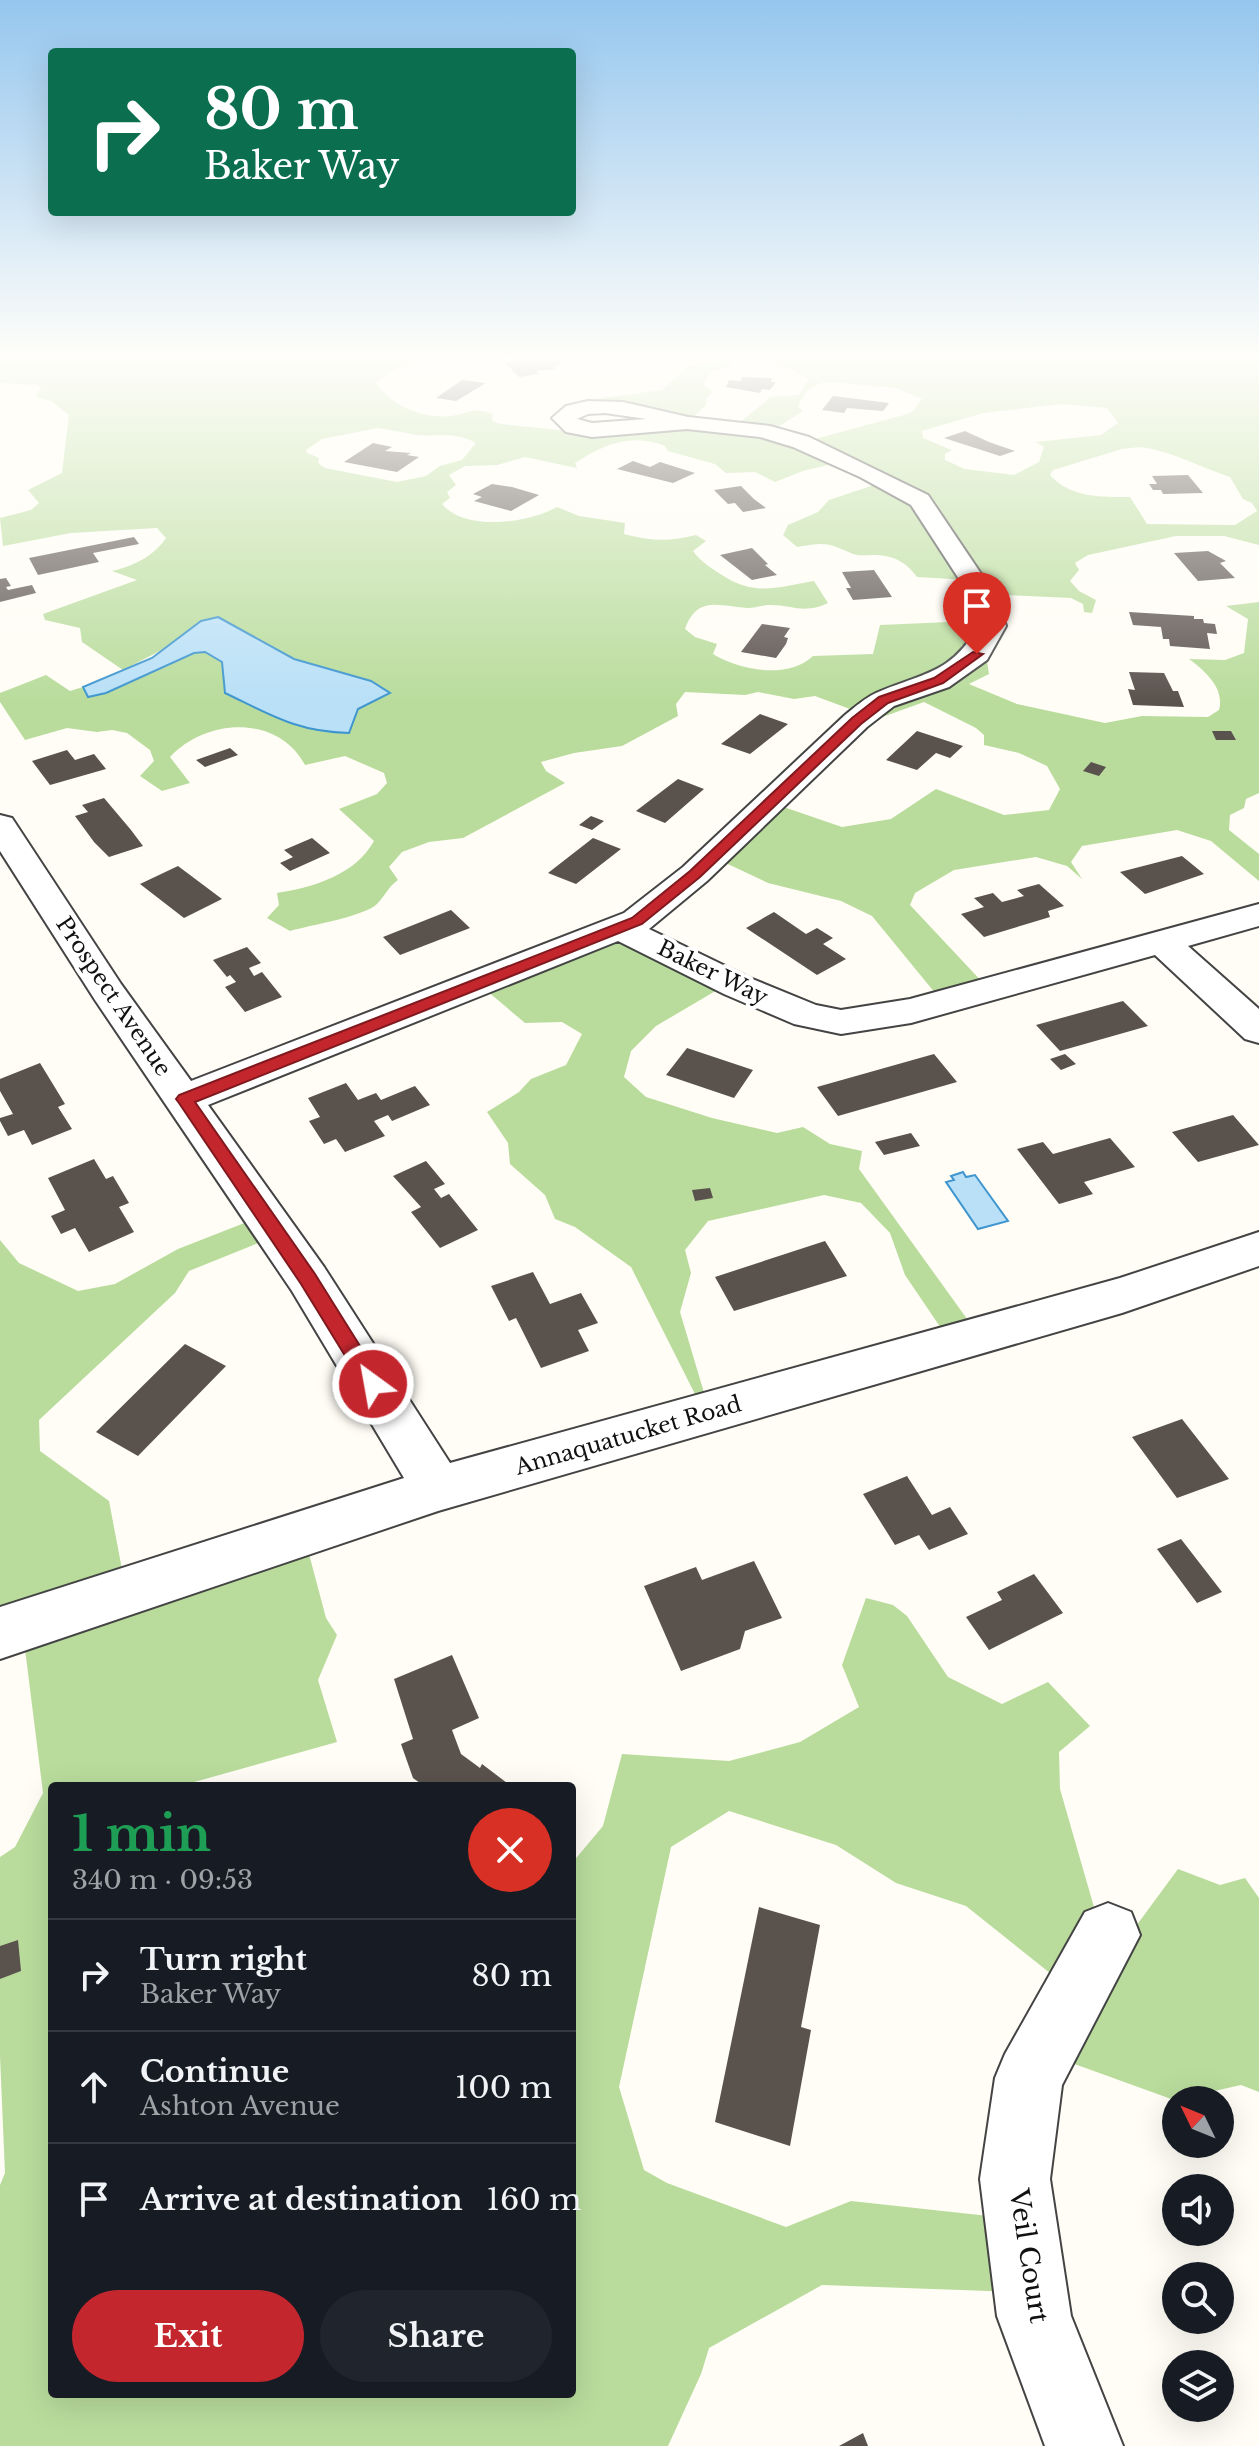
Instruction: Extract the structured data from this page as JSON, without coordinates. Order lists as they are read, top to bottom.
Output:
{
  "streets": {
    "street": [
      "Baker Way",
      "Prospect Avenue",
      "Annaquatucket Road",
      "Veil Court"
    ]
  },
  "crossings": [
    ["Prospect Avenue", "Annaquatucket Road"]
  ],
  "north": "top left",
  "page": {
    "turn": ["80 m", "Baker Way"],
    "heading": ["1 min", "340 m · 09:53"],
    "list": [
      {
        "name": "Turn right",
        "note": "Baker Way",
        "value": "80 m"
      },
      {
        "name": "Continue",
        "note": "Ashton Avenue",
        "value": "100 m"
      },
      {
        "name": "Arrive at destination",
        "value": "160 m"
      }
    ],
    "buttons": ["Exit", "Share"]
  }
}
